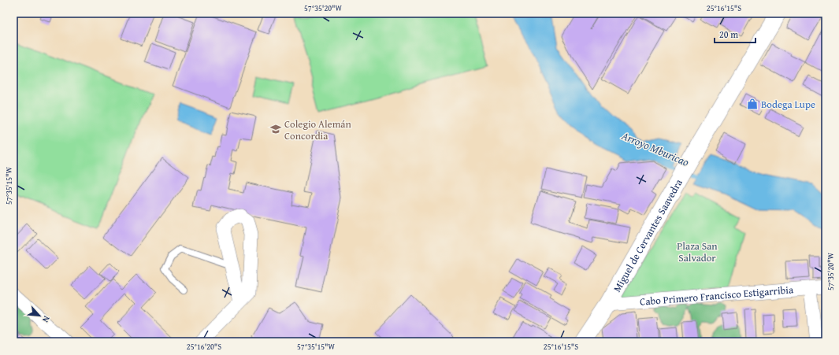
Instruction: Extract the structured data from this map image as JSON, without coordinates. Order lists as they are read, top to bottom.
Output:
{
  "streets": {
    "street": ["Miguel de Cervantes Saavedra", "Cabo Primero Francisco Estigarribia"]
  },
  "crossings": [
    ["Miguel de Cervantes Saavedra", "Cabo Primero Francisco Estigarribia"]
  ],
  "water": ["Arroyo Mburicao"],
  "parks": ["Plaza San Salvador"],
  "places": {
    "shop": ["Bodega Lupe"],
    "school or university": ["Colegio Alemán Concordia"]
  },
  "scale_bar": "20 m",
  "north": "bottom right",
  "coordinates": [
    "57°35'20\"W",
    "25°16'15\"S",
    "57°35'15\"W",
    "25°16'20\"S"
  ]
}
